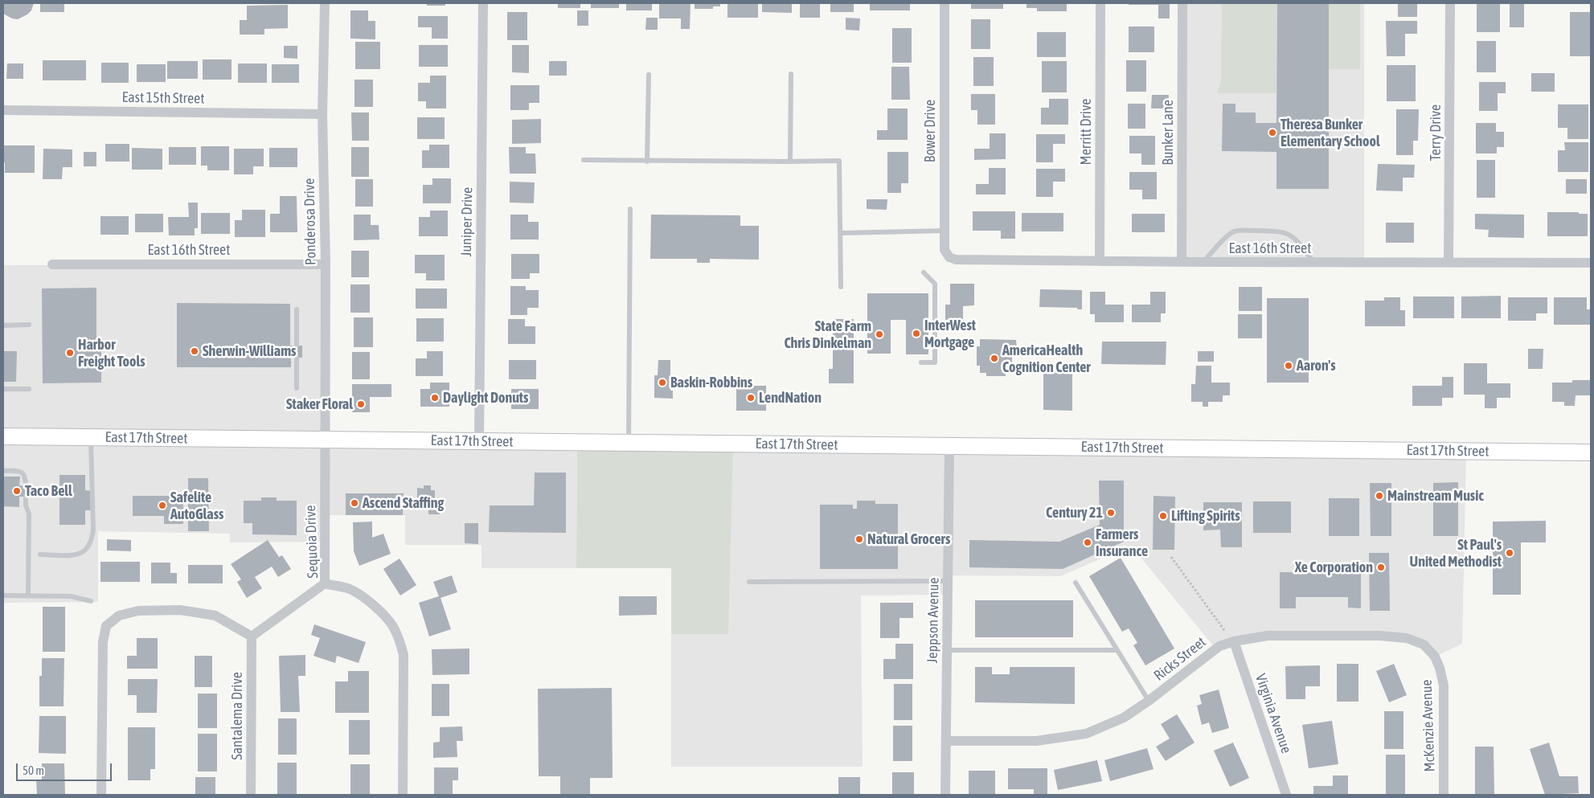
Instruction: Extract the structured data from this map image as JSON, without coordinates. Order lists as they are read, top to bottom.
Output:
{
  "streets": {
    "main road": ["East 17th Street"],
    "street": [
      "East 15th Street",
      "Bower Drive",
      "Merritt Drive",
      "Bunker Lane",
      "Terry Drive",
      "Ponderosa Drive",
      "Juniper Drive",
      "East 16th Street",
      "Sequoia Drive",
      "Jeppson Avenue",
      "Ricks Street",
      "Virginia Avenue",
      "Santalema Drive",
      "McKenzie Avenue"
    ]
  },
  "crossings": [
    ["East 15th Street", "Ponderosa Drive"],
    ["Bower Drive", "East 16th Street"],
    ["Merritt Drive", "East 16th Street"],
    ["Bunker Lane", "East 16th Street"],
    ["Terry Drive", "East 16th Street"],
    ["Ponderosa Drive", "East 16th Street"],
    ["Ponderosa Drive", "East 17th Street"],
    ["Ponderosa Drive", "Sequoia Drive"],
    ["Juniper Drive", "East 17th Street"],
    ["East 17th Street", "Sequoia Drive"],
    ["East 17th Street", "Jeppson Avenue"],
    ["Jeppson Avenue", "Ricks Street"],
    ["Ricks Street", "Virginia Avenue"],
    ["Ricks Street", "McKenzie Avenue"]
  ],
  "places": [
    "Theresa Bunker Elementary School",
    "InterWest Mortgage",
    "State Farm Chris Dinkelman",
    "Sherwin-Williams",
    "Harbor Freight Tools",
    "AmericaHealth Cognition Center",
    "Aaron's",
    "Baskin-Robbins",
    "Daylight Donuts",
    "LendNation",
    "Staker Floral",
    "Taco Bell",
    "Mainstream Music",
    "Ascend Staffing",
    "Safelite AutoGlass",
    "Century 21",
    "Lifting Spirits",
    "Natural Grocers",
    "Farmers Insurance",
    "St Paul's United Methodist",
    "Xe Corporation"
  ],
  "scale_bar": "50 m"
}
